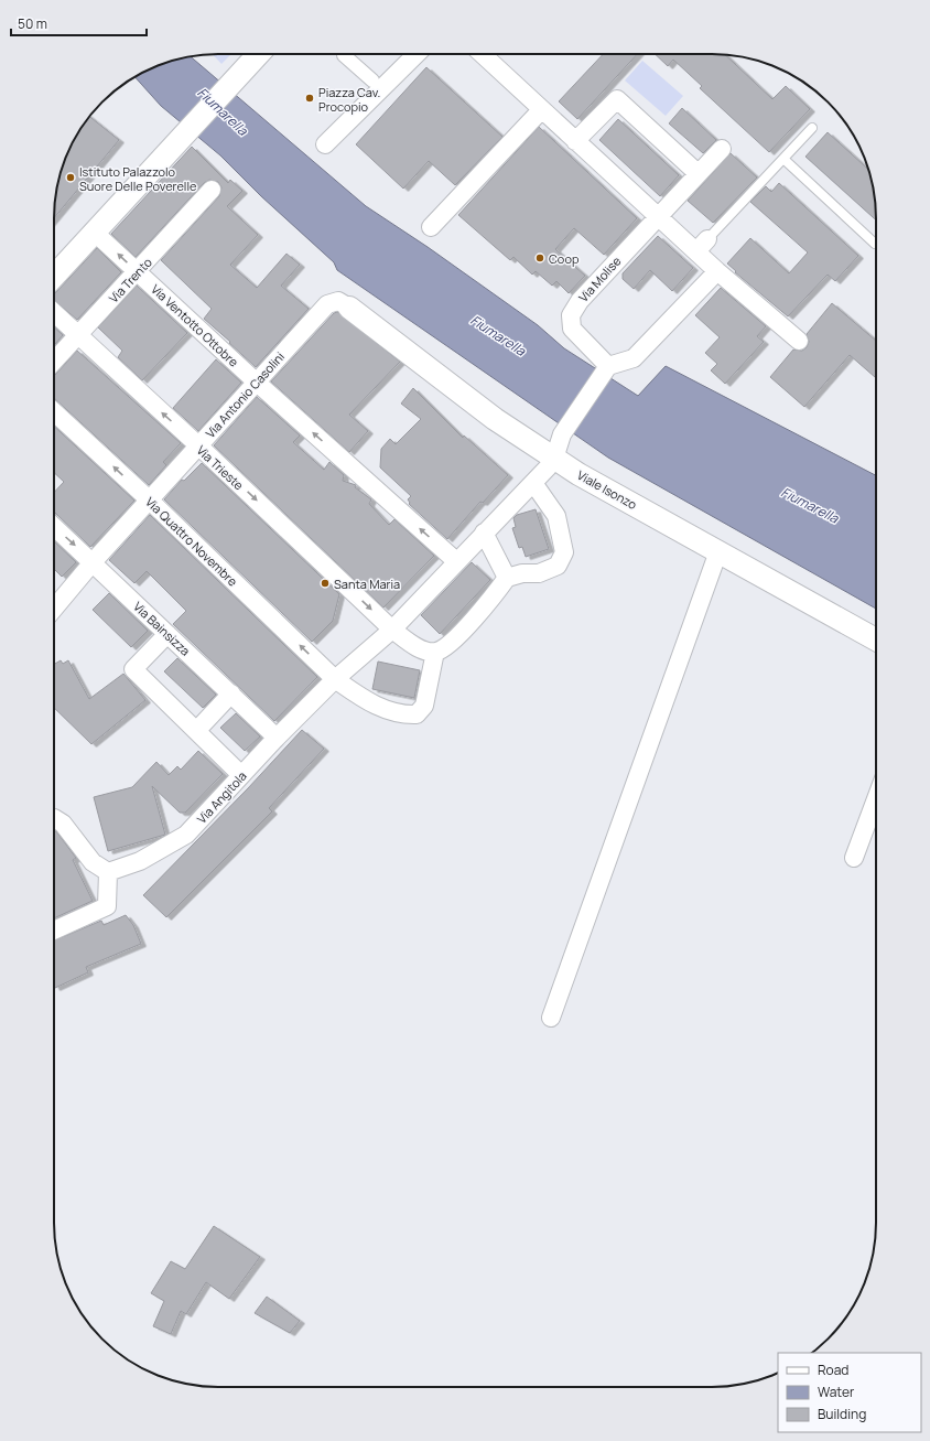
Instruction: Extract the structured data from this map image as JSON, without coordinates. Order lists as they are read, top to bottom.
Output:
{
  "streets": {
    "street": [
      "Via Molise",
      "Via Trento",
      "Via Ventotto Ottobre",
      "Via Antonio Casolini",
      "Via Trieste",
      "Viale Isonzo",
      "Via Quattro Novembre",
      "Via Bainsizza",
      "Via Angitola"
    ]
  },
  "crossings": [
    ["Via Trento", "Via Ventotto Ottobre"],
    ["Via Trento", "Via Trieste"],
    ["Via Ventotto Ottobre", "Via Antonio Casolini"],
    ["Via Ventotto Ottobre", "Via Angitola"],
    ["Via Antonio Casolini", "Via Trieste"],
    ["Via Antonio Casolini", "Viale Isonzo"],
    ["Via Antonio Casolini", "Via Quattro Novembre"],
    ["Via Antonio Casolini", "Via Bainsizza"],
    ["Via Trieste", "Via Quattro Novembre"],
    ["Via Trieste", "Via Angitola"],
    ["Viale Isonzo", "Via Angitola"],
    ["Via Quattro Novembre", "Via Angitola"],
    ["Via Bainsizza", "Via Angitola"]
  ],
  "one_way": ["Via Ventotto Ottobre", "Via Quattro Novembre"],
  "water": ["Fiumarella"],
  "places": [
    "Piazza Cav. Procopio",
    "Istituto Palazzolo Suore Delle Poverelle",
    "Coop",
    "Santa Maria"
  ],
  "legend": ["Road", "Water", "Building"],
  "scale_bar": "50 m"
}
